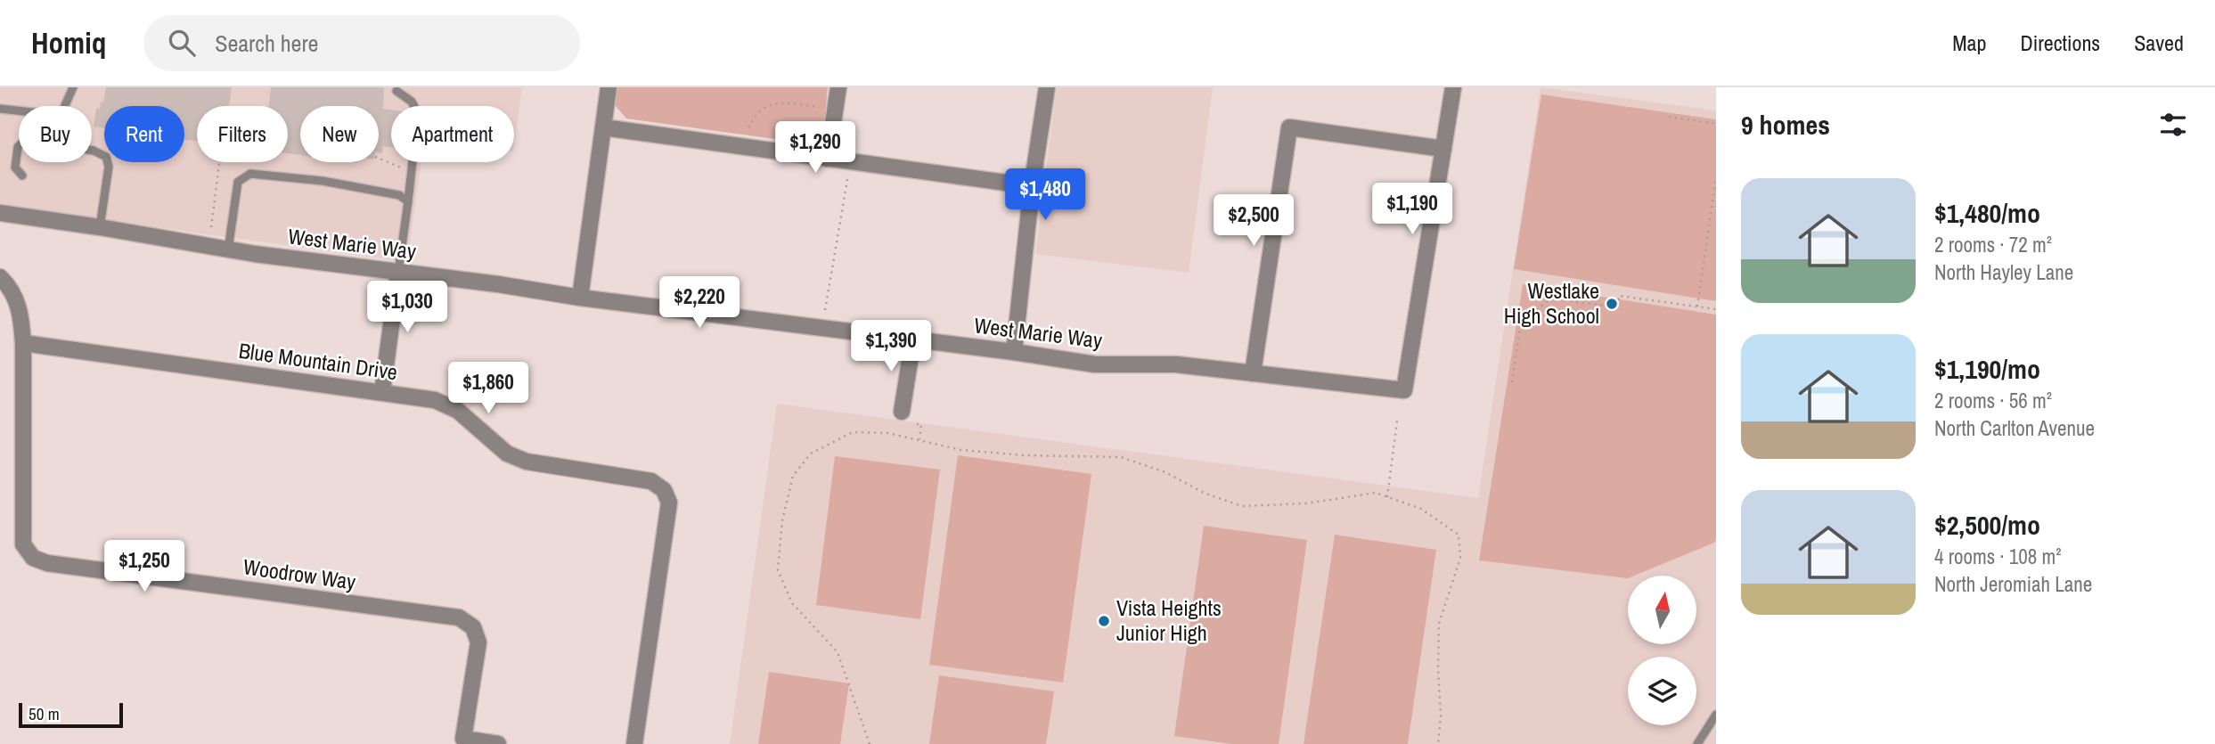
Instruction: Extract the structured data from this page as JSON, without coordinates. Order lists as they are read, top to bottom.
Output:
{
  "streets": {
    "street": ["West Marie Way", "Blue Mountain Drive", "Woodrow Way"]
  },
  "crossings": [
    ["Blue Mountain Drive", "Woodrow Way"]
  ],
  "places": ["Westlake High School", "Vista Heights Junior High"],
  "scale_bar": "50 m",
  "north": "top",
  "page": {
    "header": "Homiq",
    "search": "Search here",
    "nav": ["Map", "Directions", "Saved"],
    "heading": "9 homes",
    "chip": [
      "Buy",
      "Rent",
      "Filters",
      "New",
      "Apartment"
    ],
    "price": [
      "$1,290",
      "$1,480",
      "$1,190",
      "$2,500",
      "$2,220",
      "$1,030",
      "$1,390",
      "$1,860",
      "$1,250"
    ],
    "list": [
      {
        "name": "$1,480/mo",
        "note": "2 rooms · 72 m² · North Hayley Lane"
      },
      {
        "name": "$1,190/mo",
        "note": "2 rooms · 56 m² · North Carlton Avenue"
      },
      {
        "name": "$2,500/mo",
        "note": "4 rooms · 108 m² · North Jeromiah Lane"
      }
    ],
    "scale": "50 m"
  }
}
